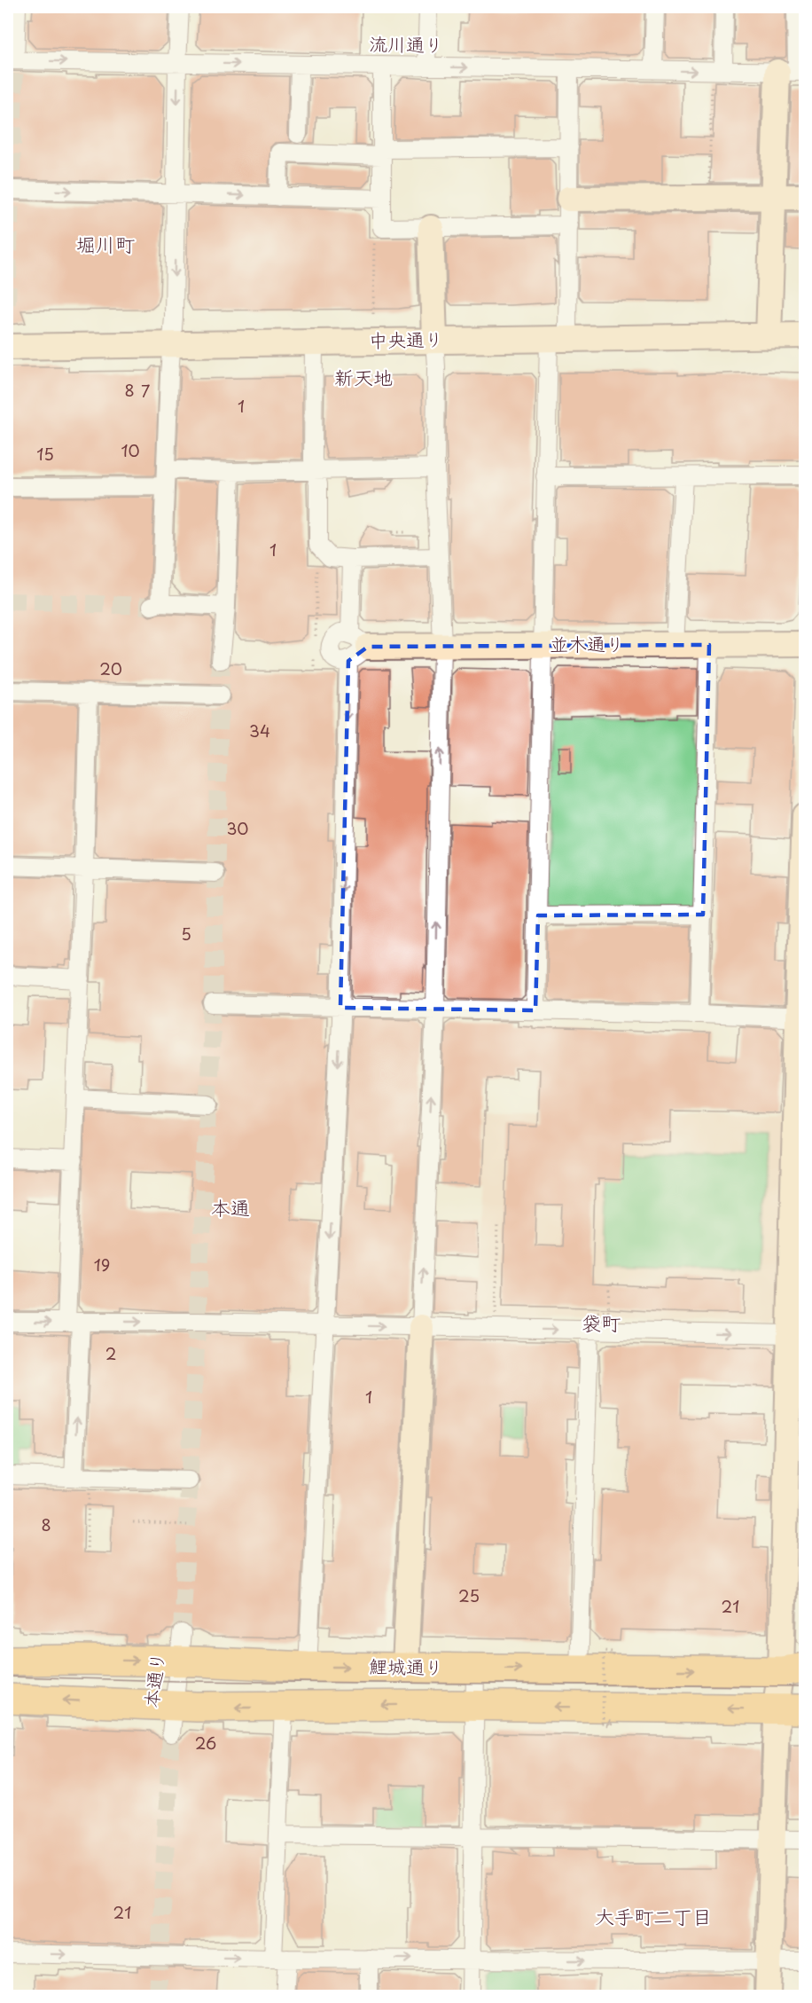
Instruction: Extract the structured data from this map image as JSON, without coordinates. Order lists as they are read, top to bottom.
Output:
{
  "streets": {
    "highway": ["鯉城通り"],
    "street": [
      "流川通り",
      "中央通り",
      "並木通り",
      "本通り"
    ]
  },
  "crossings": [
    ["鯉城通り", "本通り"]
  ],
  "districts": [
    "堀川町",
    "新天地",
    "本通",
    "袋町",
    "大手町二丁目"
  ],
  "house_numbers": [
    "8",
    "7",
    "1",
    "10",
    "15",
    "1",
    "20",
    "34",
    "30",
    "5",
    "19",
    "2",
    "1",
    "8",
    "25",
    "21",
    "26",
    "21"
  ]
}
